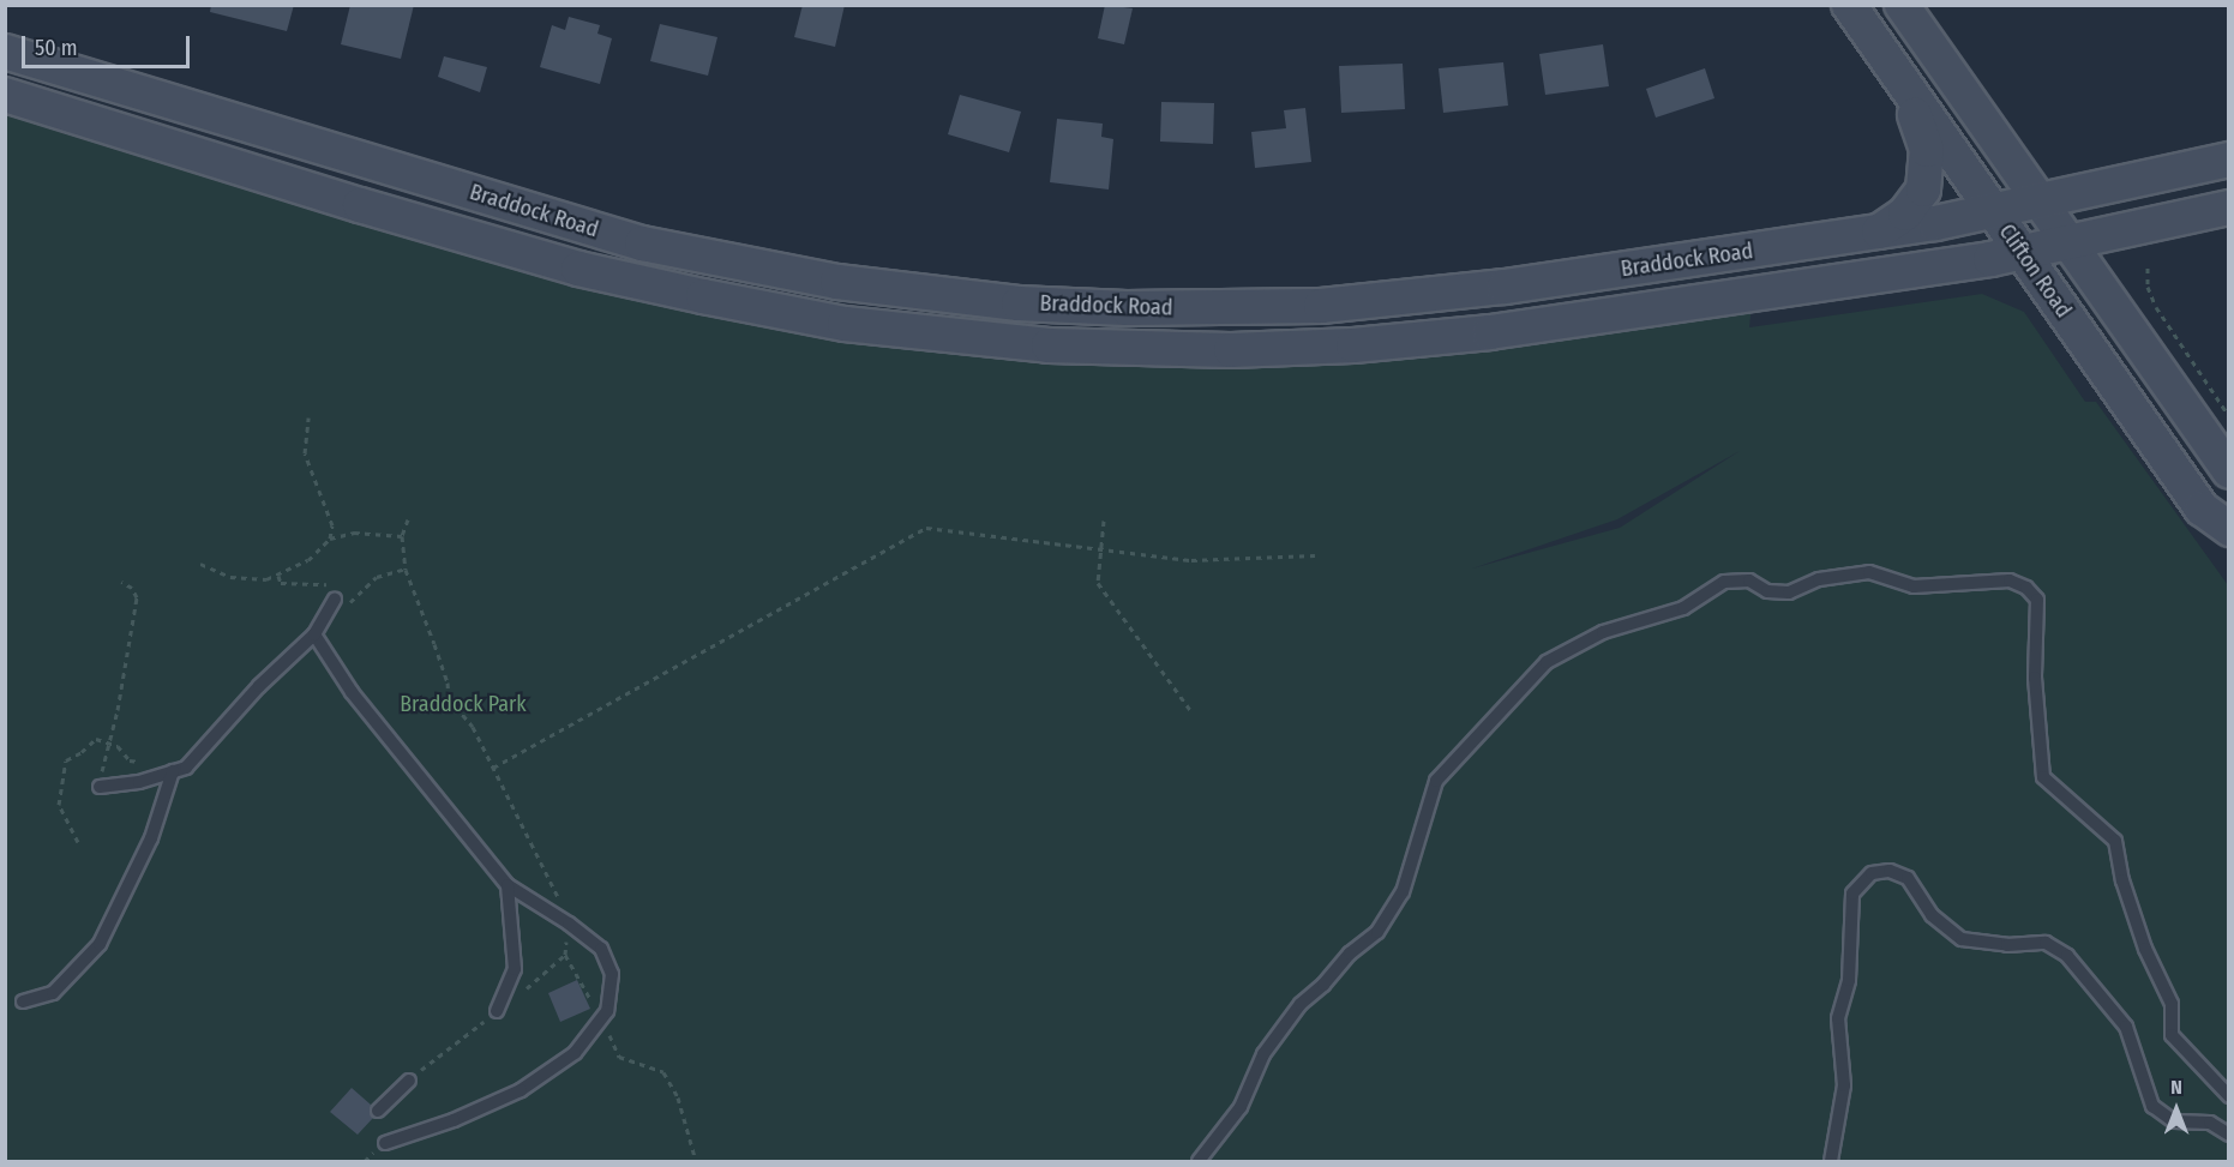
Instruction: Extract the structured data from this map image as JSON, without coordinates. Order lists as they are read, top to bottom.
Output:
{
  "streets": {
    "main road": ["Braddock Road", "Clifton Road"]
  },
  "crossings": [
    ["Braddock Road", "Clifton Road"]
  ],
  "parks": ["Braddock Park"],
  "scale_bar": "50 m",
  "north": "top"
}
